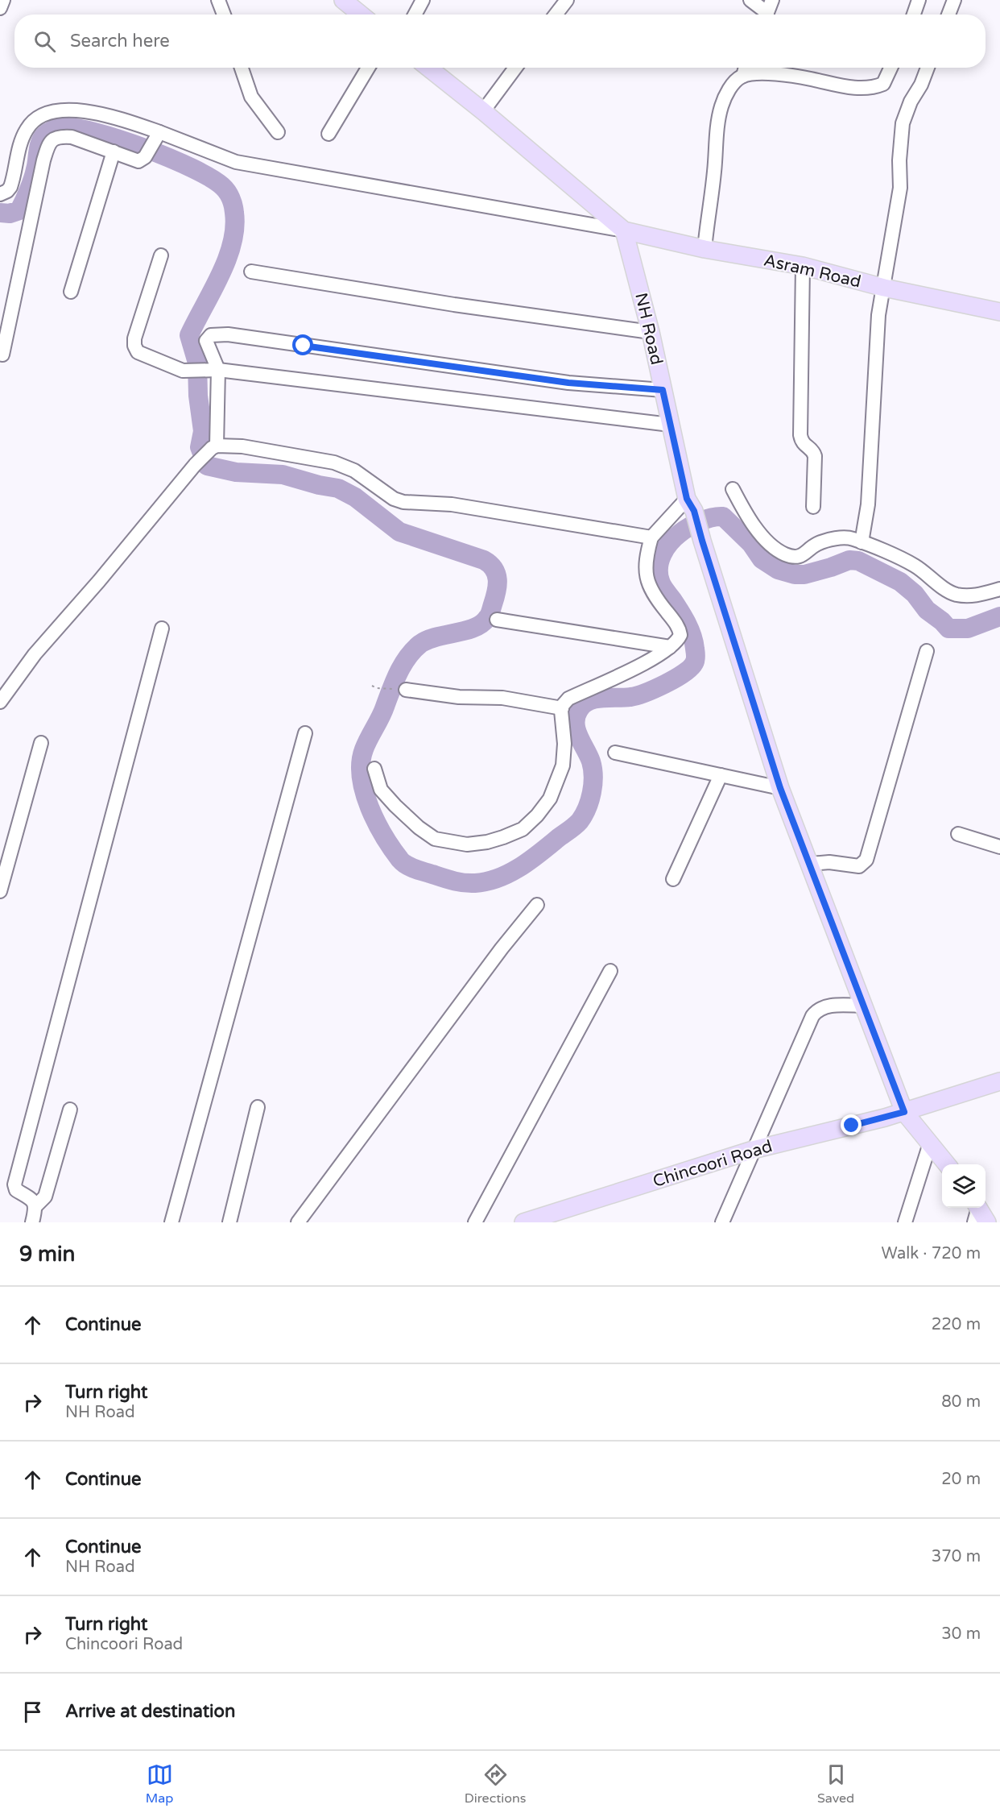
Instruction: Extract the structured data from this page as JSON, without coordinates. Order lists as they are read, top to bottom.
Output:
{
  "streets": {
    "main road": ["Asram Road", "NH Road", "Chincoori Road"]
  },
  "crossings": [
    ["Asram Road", "NH Road"]
  ],
  "page": {
    "search": "Search here",
    "heading": ["9 min", "Walk · 720 m"],
    "list": [
      ["Continue", "220 m"],
      ["Turn right", "NH Road", "80 m"],
      ["Continue", "20 m"],
      ["Continue", "NH Road", "370 m"],
      ["Turn right", "Chincoori Road", "30 m"],
      "Arrive at destination"
    ],
    "nav": ["Map", "Directions", "Saved"]
  }
}
